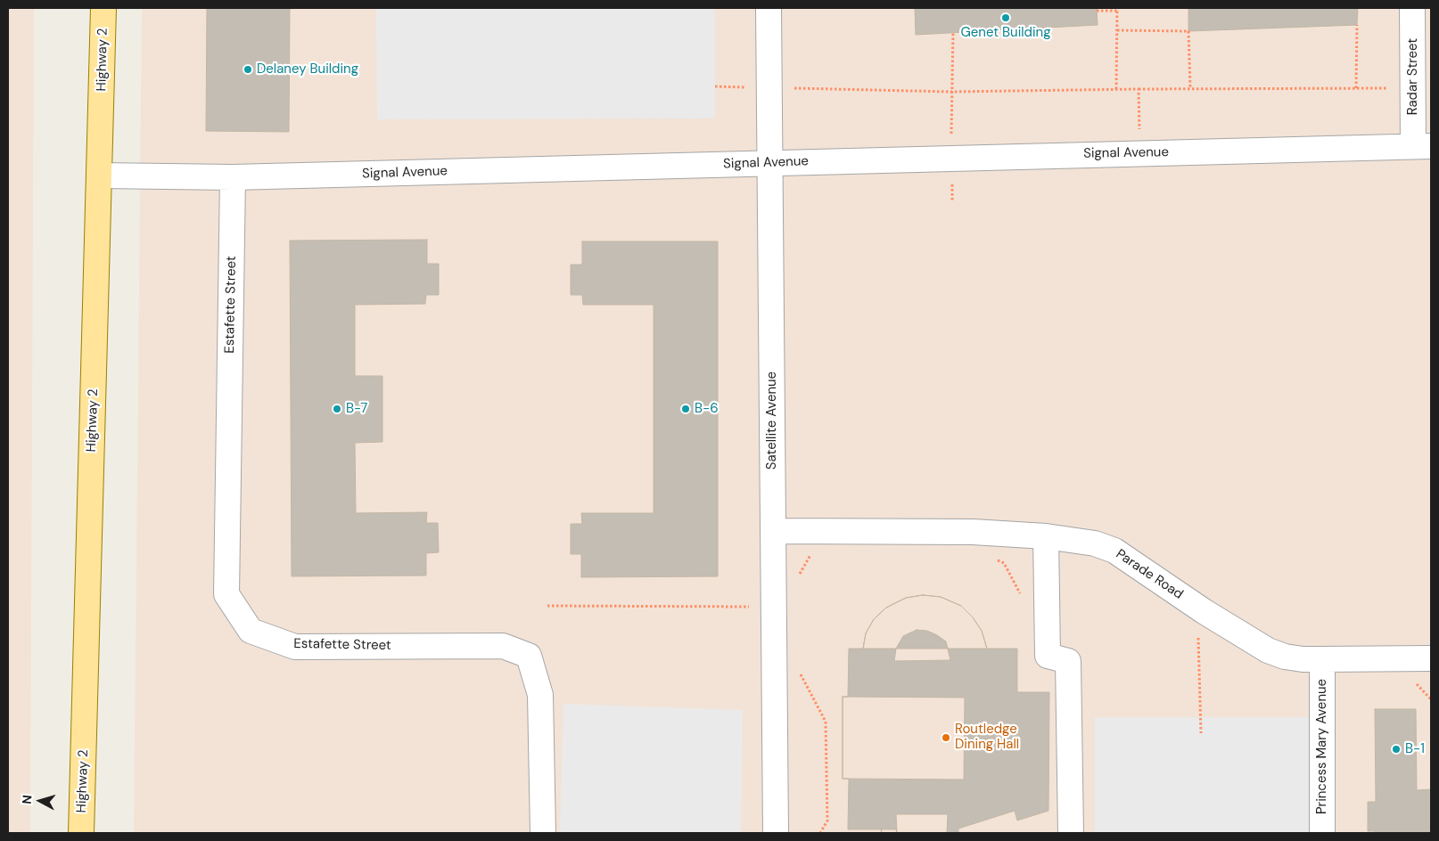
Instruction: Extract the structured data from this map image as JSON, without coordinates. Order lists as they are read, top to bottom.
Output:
{
  "streets": {
    "main road": ["Highway 2"],
    "street": [
      "Radar Street",
      "Signal Avenue",
      "Estafette Street",
      "Satellite Avenue",
      "Parade Road",
      "Princess Mary Avenue"
    ]
  },
  "crossings": [
    ["Highway 2", "Signal Avenue"],
    ["Radar Street", "Signal Avenue"],
    ["Signal Avenue", "Estafette Street"],
    ["Signal Avenue", "Satellite Avenue"],
    ["Satellite Avenue", "Parade Road"],
    ["Parade Road", "Princess Mary Avenue"]
  ],
  "places": [
    "Genet Building",
    "Delaney Building",
    "B-7",
    "B-6",
    "Routledge Dining Hall",
    "B-1"
  ],
  "north": "left"
}
